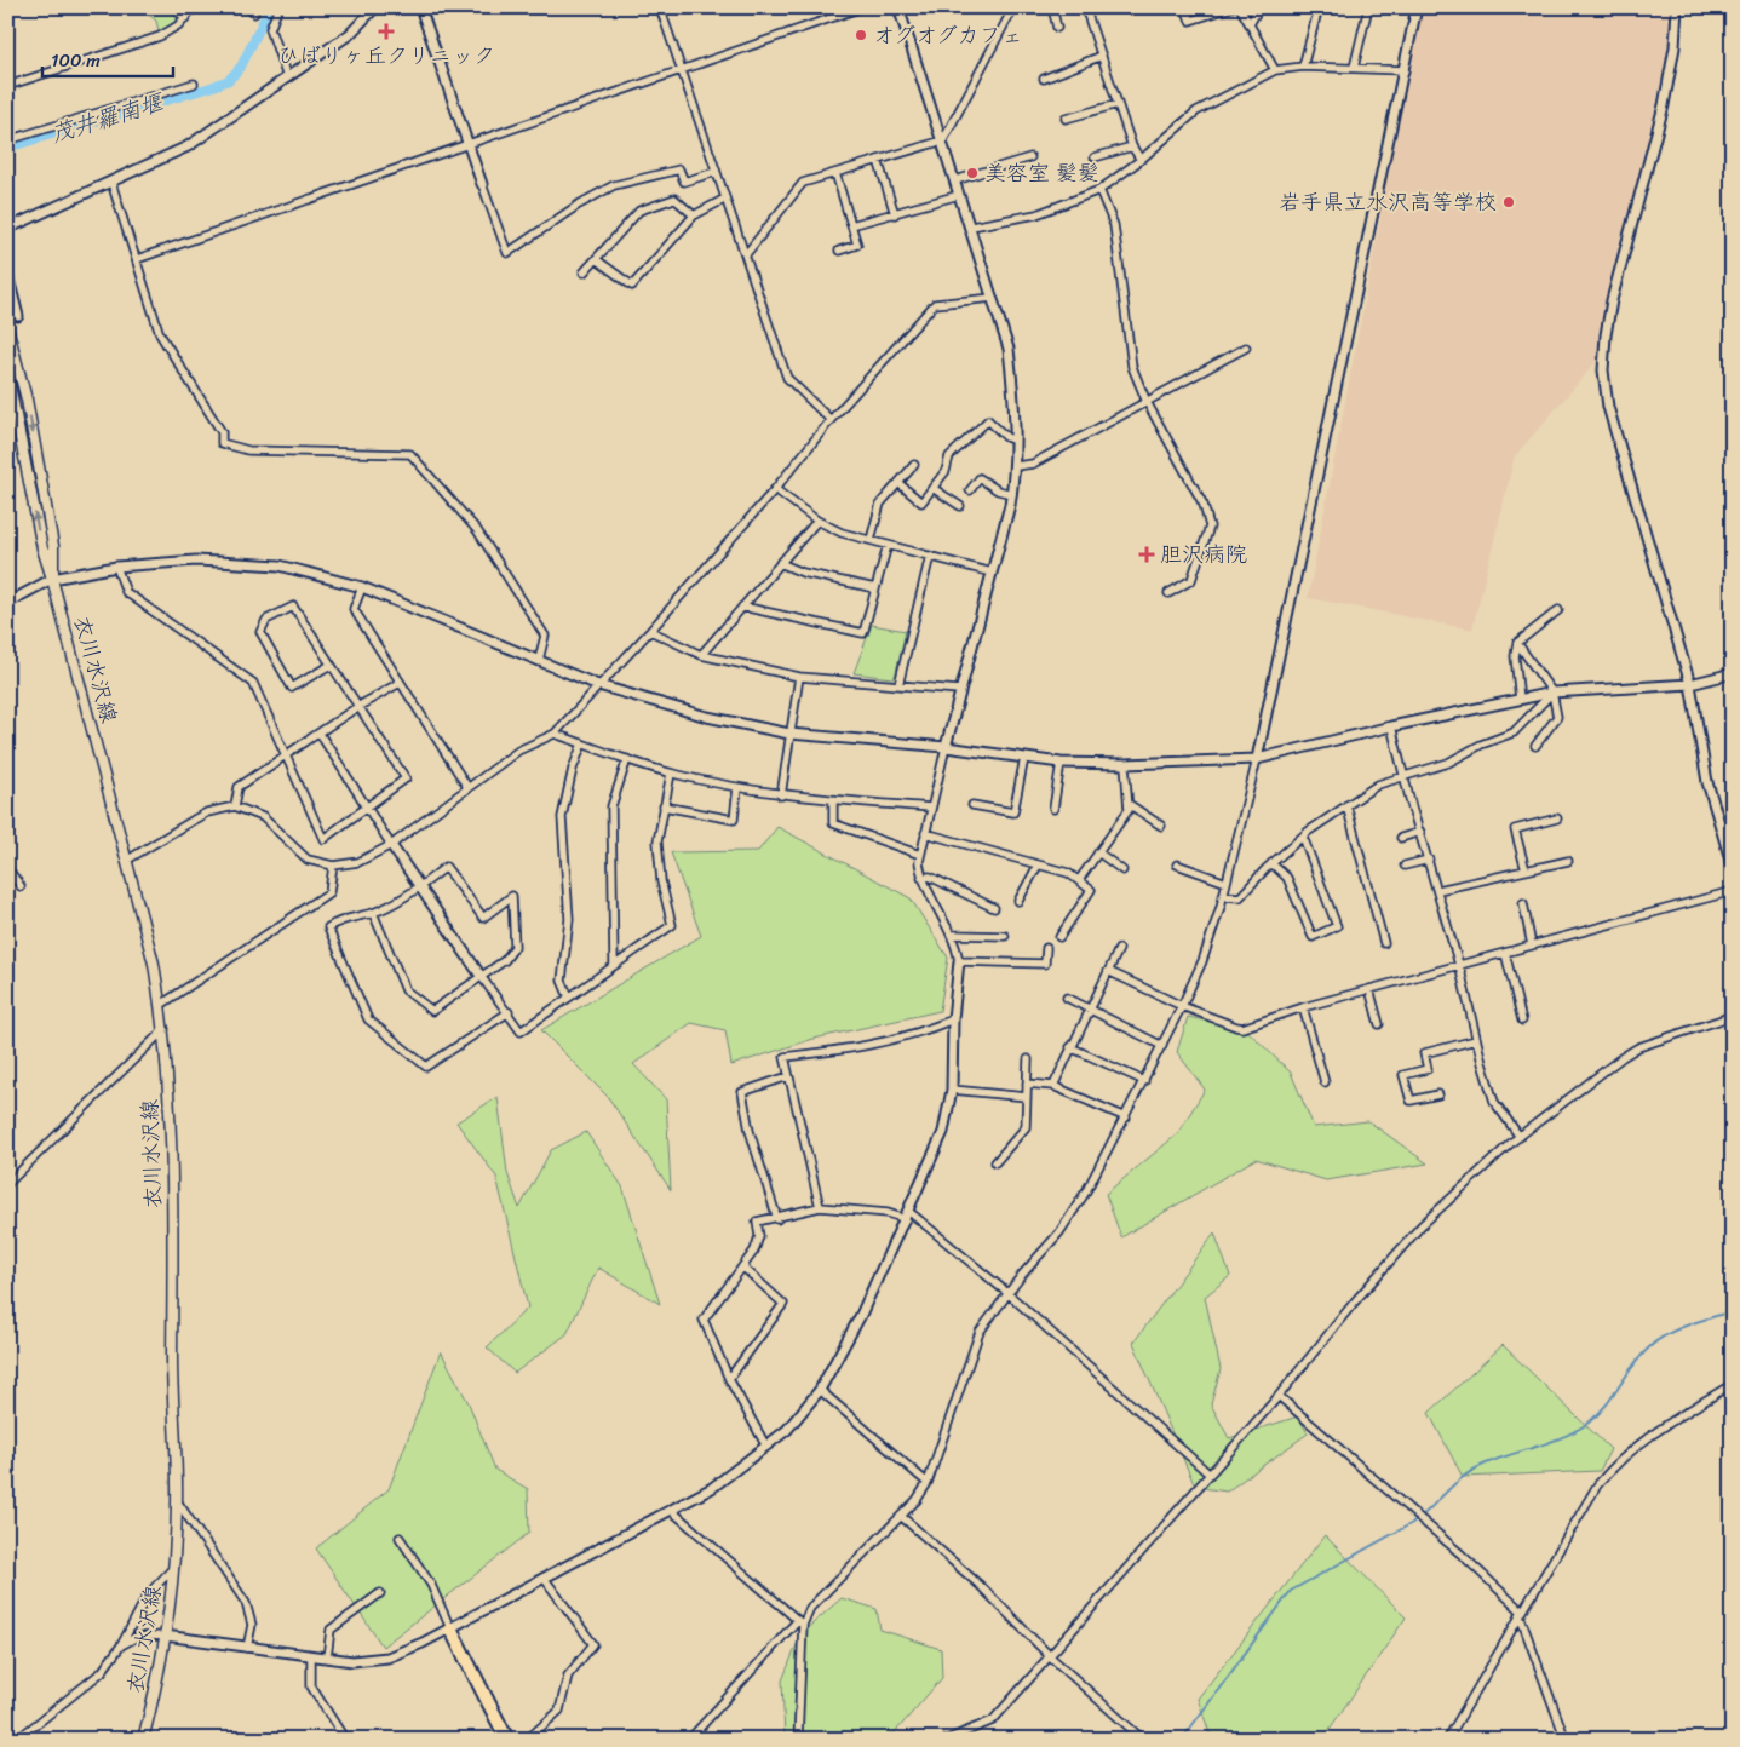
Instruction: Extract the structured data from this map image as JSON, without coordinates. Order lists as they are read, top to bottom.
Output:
{
  "streets": {
    "main road": ["衣川水沢線"]
  },
  "water": ["茂井羅南堰"],
  "places": {
    "health": ["ひばりヶ丘クリニック", "胆沢病院"],
    "other": ["オグオグカフェ", "美容室 髪髪", "岩手県立水沢高等学校"]
  },
  "scale_bar": "100 m"
}
